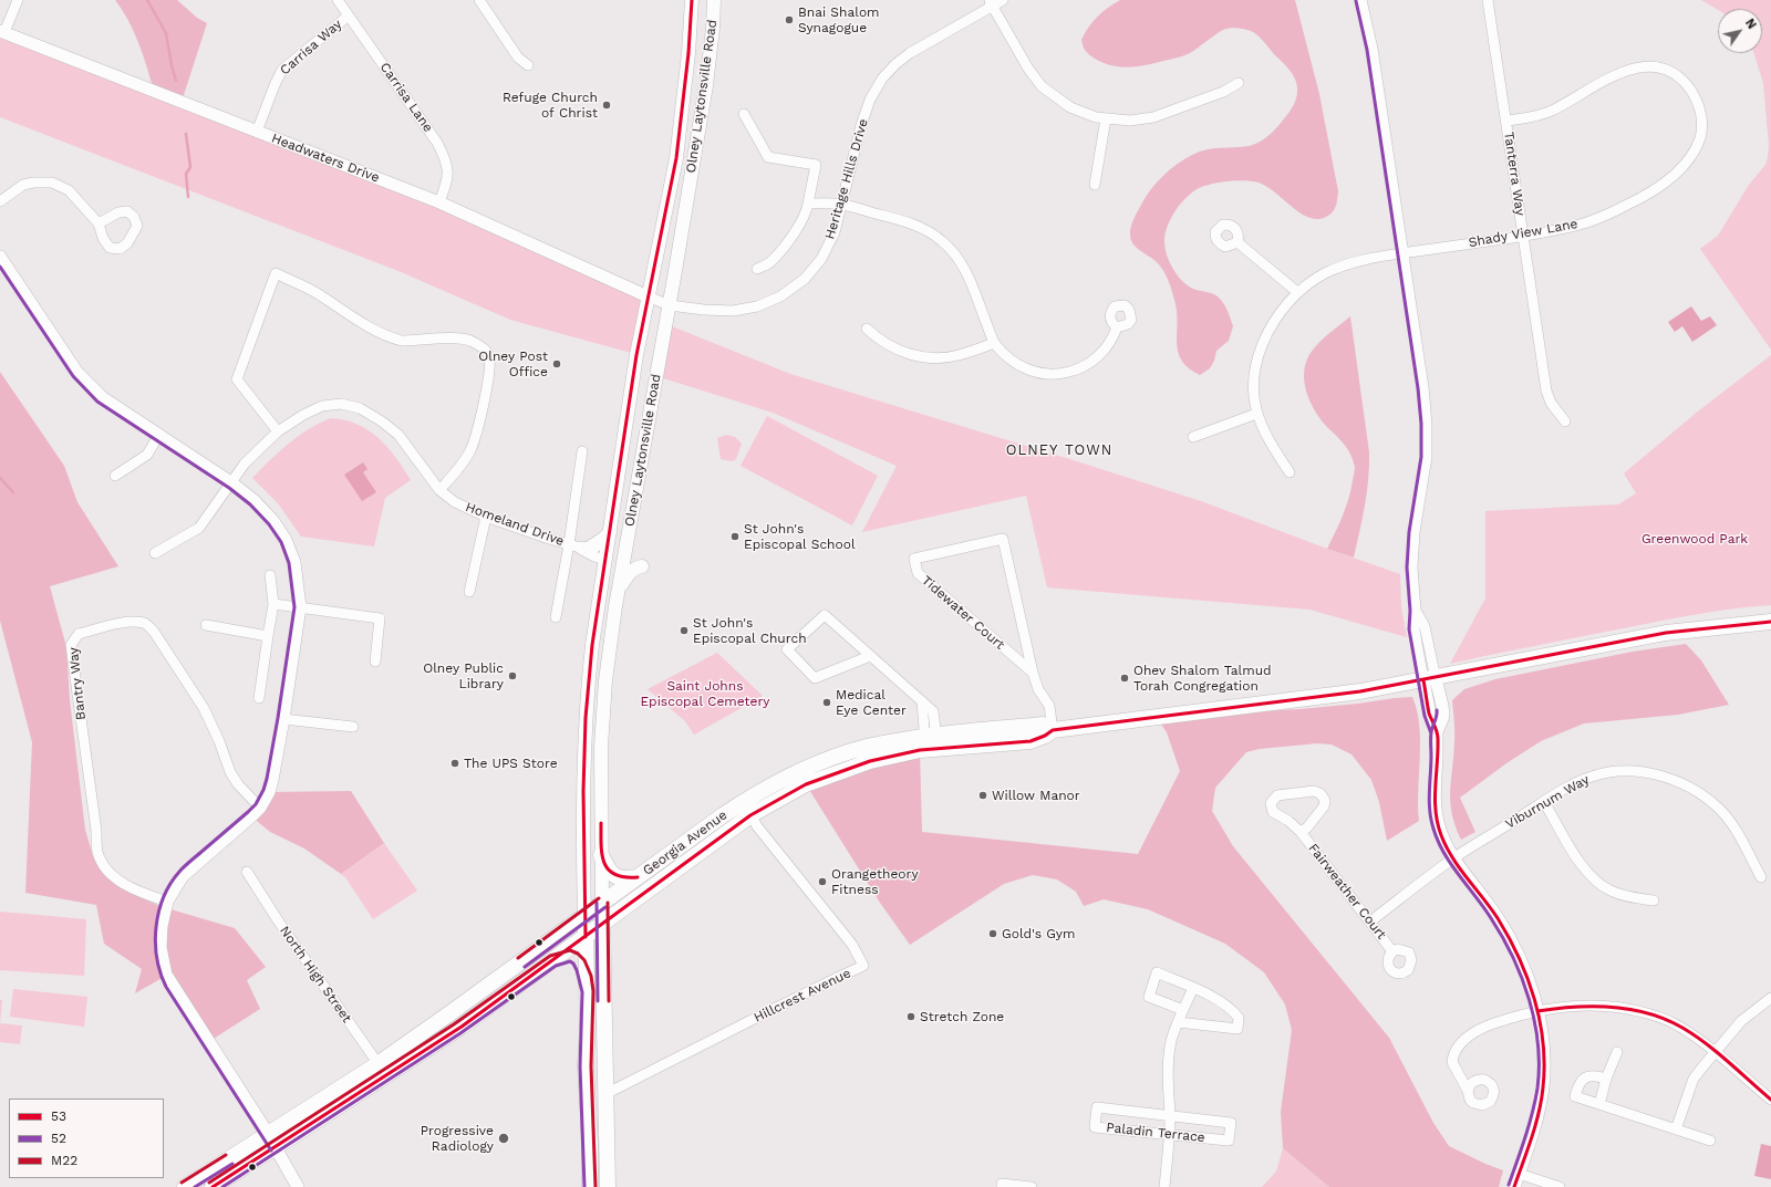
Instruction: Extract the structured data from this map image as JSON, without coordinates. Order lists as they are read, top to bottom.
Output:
{
  "streets": {
    "main road": ["Olney Laytonsville Road", "Georgia Avenue"],
    "street": [
      "Carrisa Way",
      "Carrisa Lane",
      "Headwaters Drive",
      "Tanterra Way",
      "Heritage Hills Drive",
      "Shady View Lane",
      "Homeland Drive",
      "Tidewater Court",
      "Bantry Way",
      "Viburnum Way",
      "Fairweather Court",
      "North High Street",
      "Hillcrest Avenue",
      "Paladin Terrace"
    ]
  },
  "crossings": [
    ["Carrisa Way", "Carrisa Lane"],
    ["Carrisa Way", "Headwaters Drive"],
    ["Olney Laytonsville Road", "Headwaters Drive"],
    ["Olney Laytonsville Road", "Heritage Hills Drive"],
    ["Olney Laytonsville Road", "Homeland Drive"],
    ["Olney Laytonsville Road", "Georgia Avenue"],
    ["Carrisa Lane", "Headwaters Drive"],
    ["Headwaters Drive", "Heritage Hills Drive"],
    ["Tanterra Way", "Shady View Lane"],
    ["Tidewater Court", "Georgia Avenue"],
    ["Viburnum Way", "Fairweather Court"],
    ["Georgia Avenue", "North High Street"],
    ["Georgia Avenue", "Hillcrest Avenue"]
  ],
  "districts": ["OLNEY TOWN"],
  "parks": ["Greenwood Park", "Saint Johns Episcopal Cemetery"],
  "places": [
    "Bnai Shalom Synagogue",
    "Refuge Church of Christ",
    "Olney Post Office",
    "St John's Episcopal School",
    "St John's Episcopal Church",
    "Olney Public Library",
    "Ohev Shalom Talmud Torah Congregation",
    "Medical Eye Center",
    "The UPS Store",
    "Willow Manor",
    "Orangetheory Fitness",
    "Gold's Gym",
    "Stretch Zone",
    "Progressive Radiology"
  ],
  "lines": ["transit line 53", "transit line 52", "transit line M22"],
  "legend": ["53", "52", "M22"],
  "north": "top right"
}
